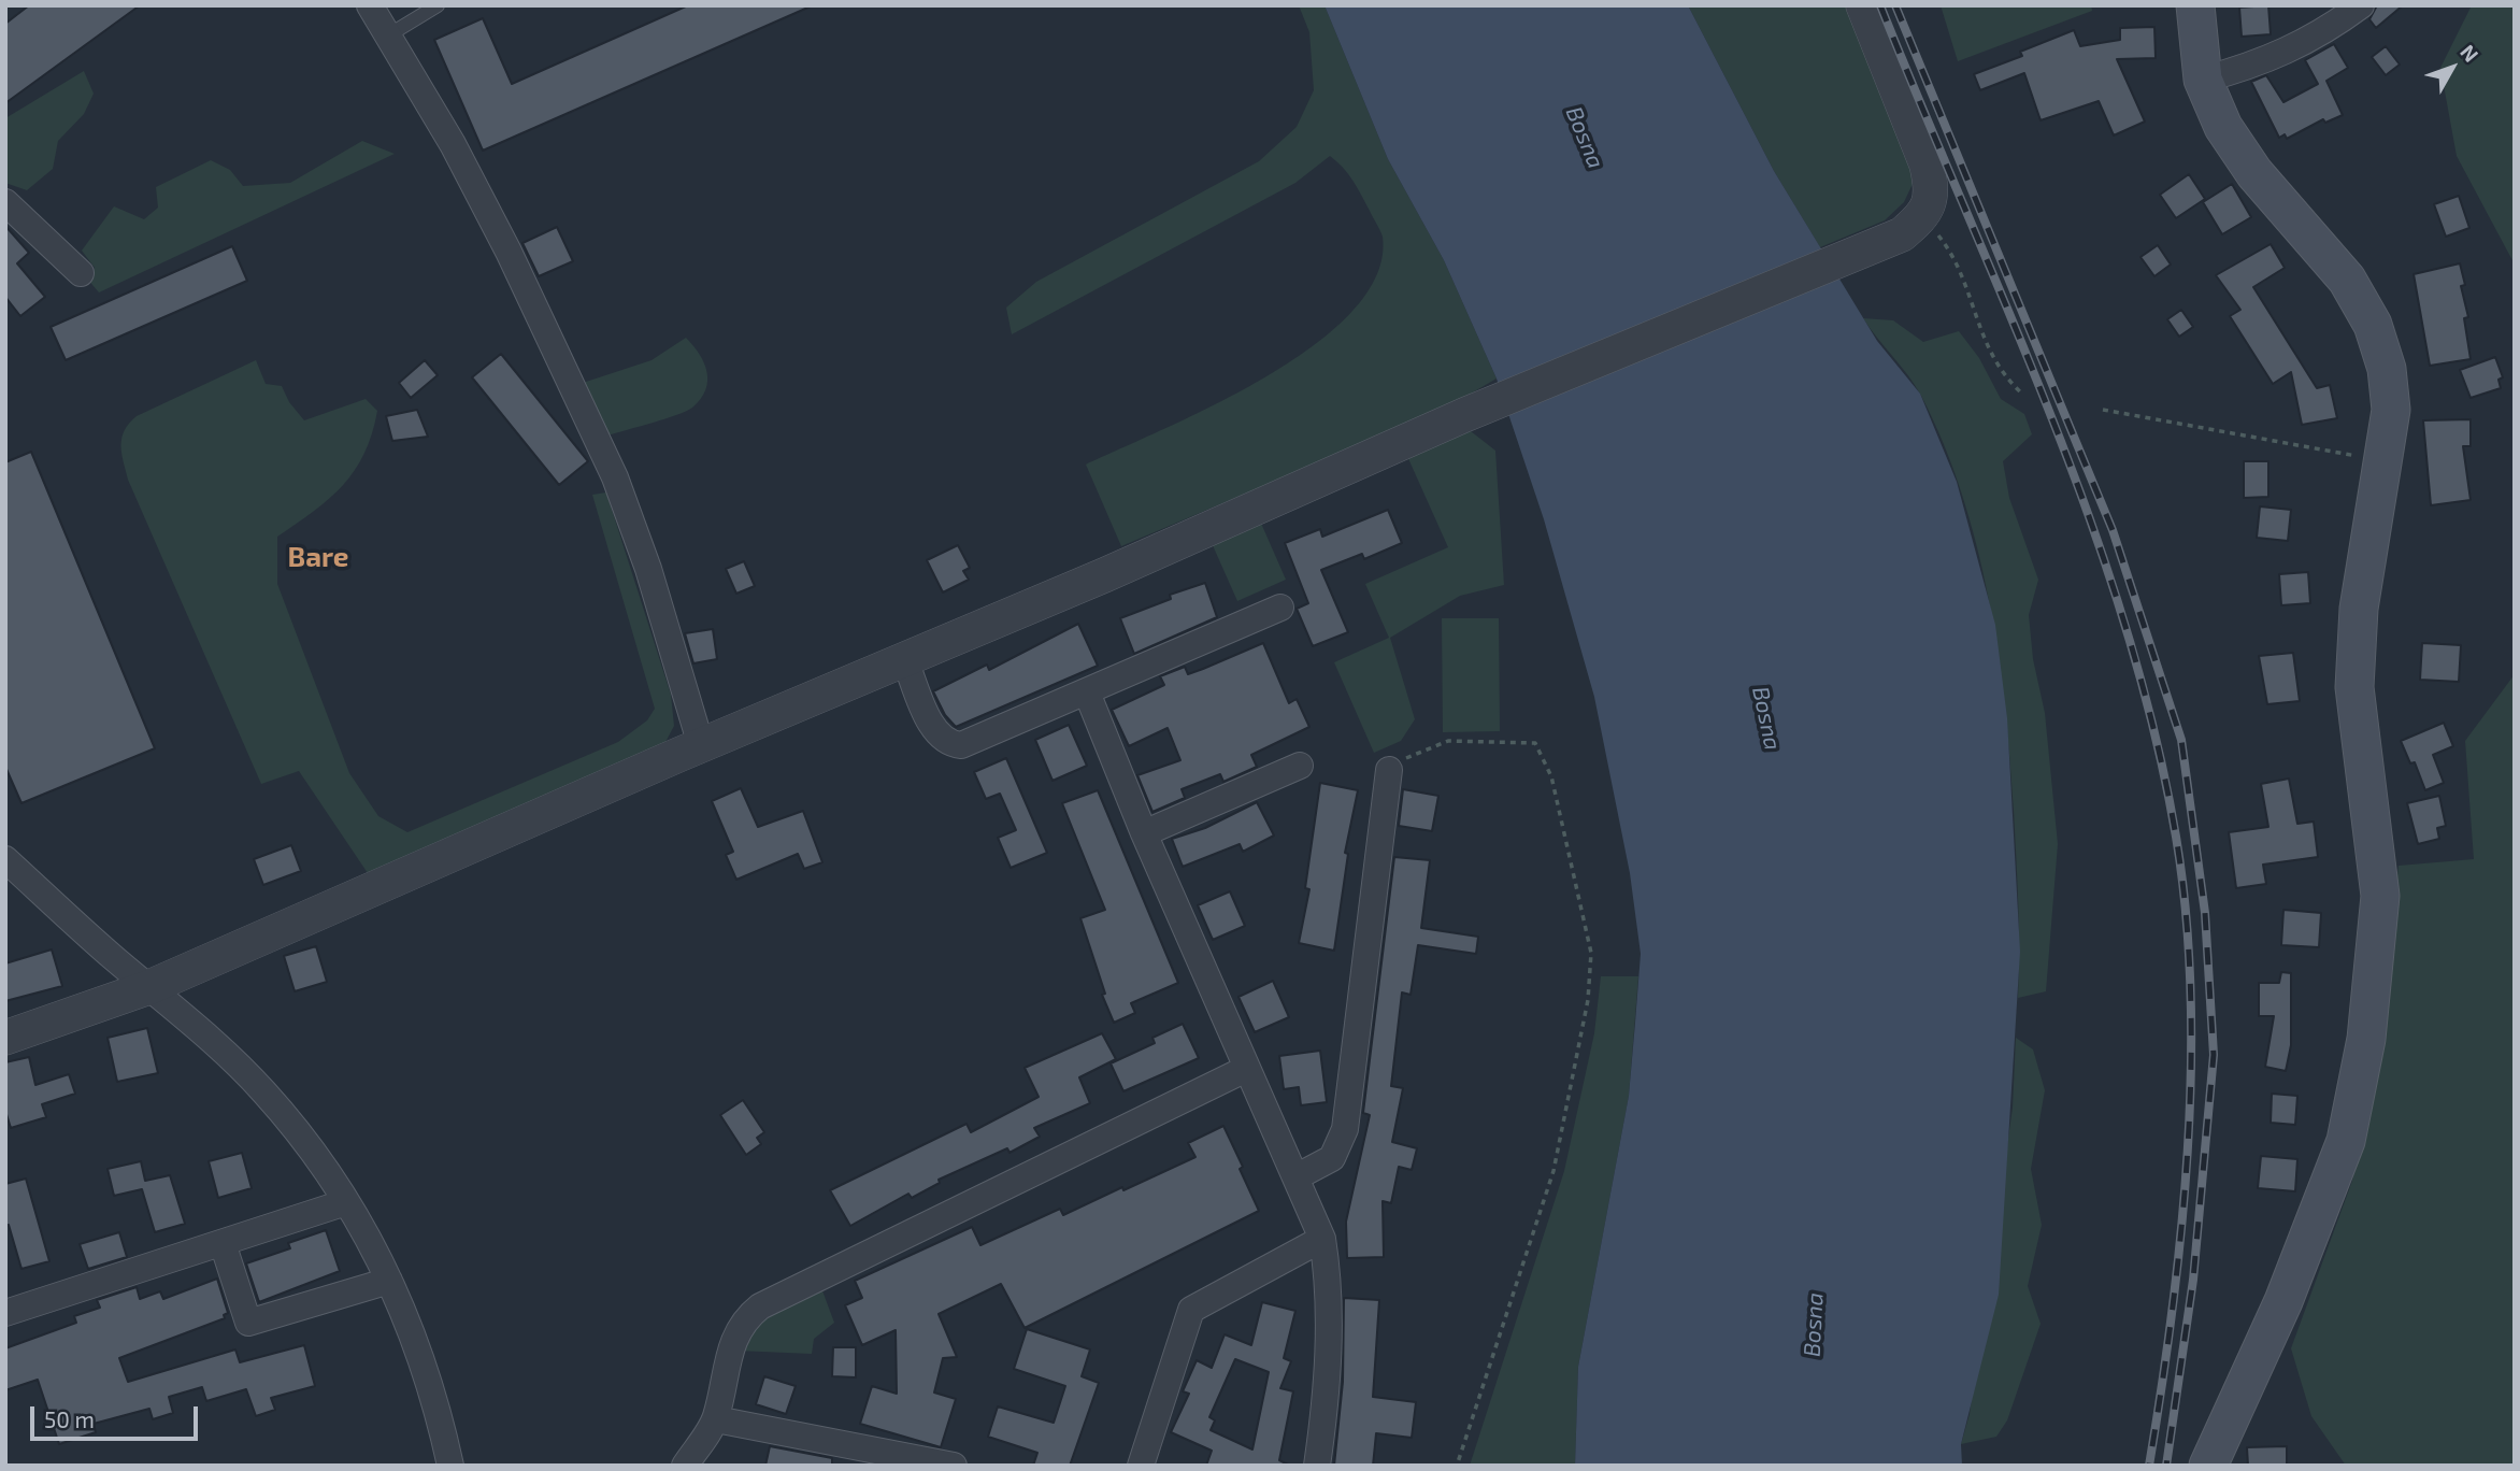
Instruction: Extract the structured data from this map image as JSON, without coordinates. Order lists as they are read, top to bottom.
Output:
{
  "districts": ["Bare"],
  "water": ["Bosna"],
  "scale_bar": "50 m",
  "north": "top right"
}
